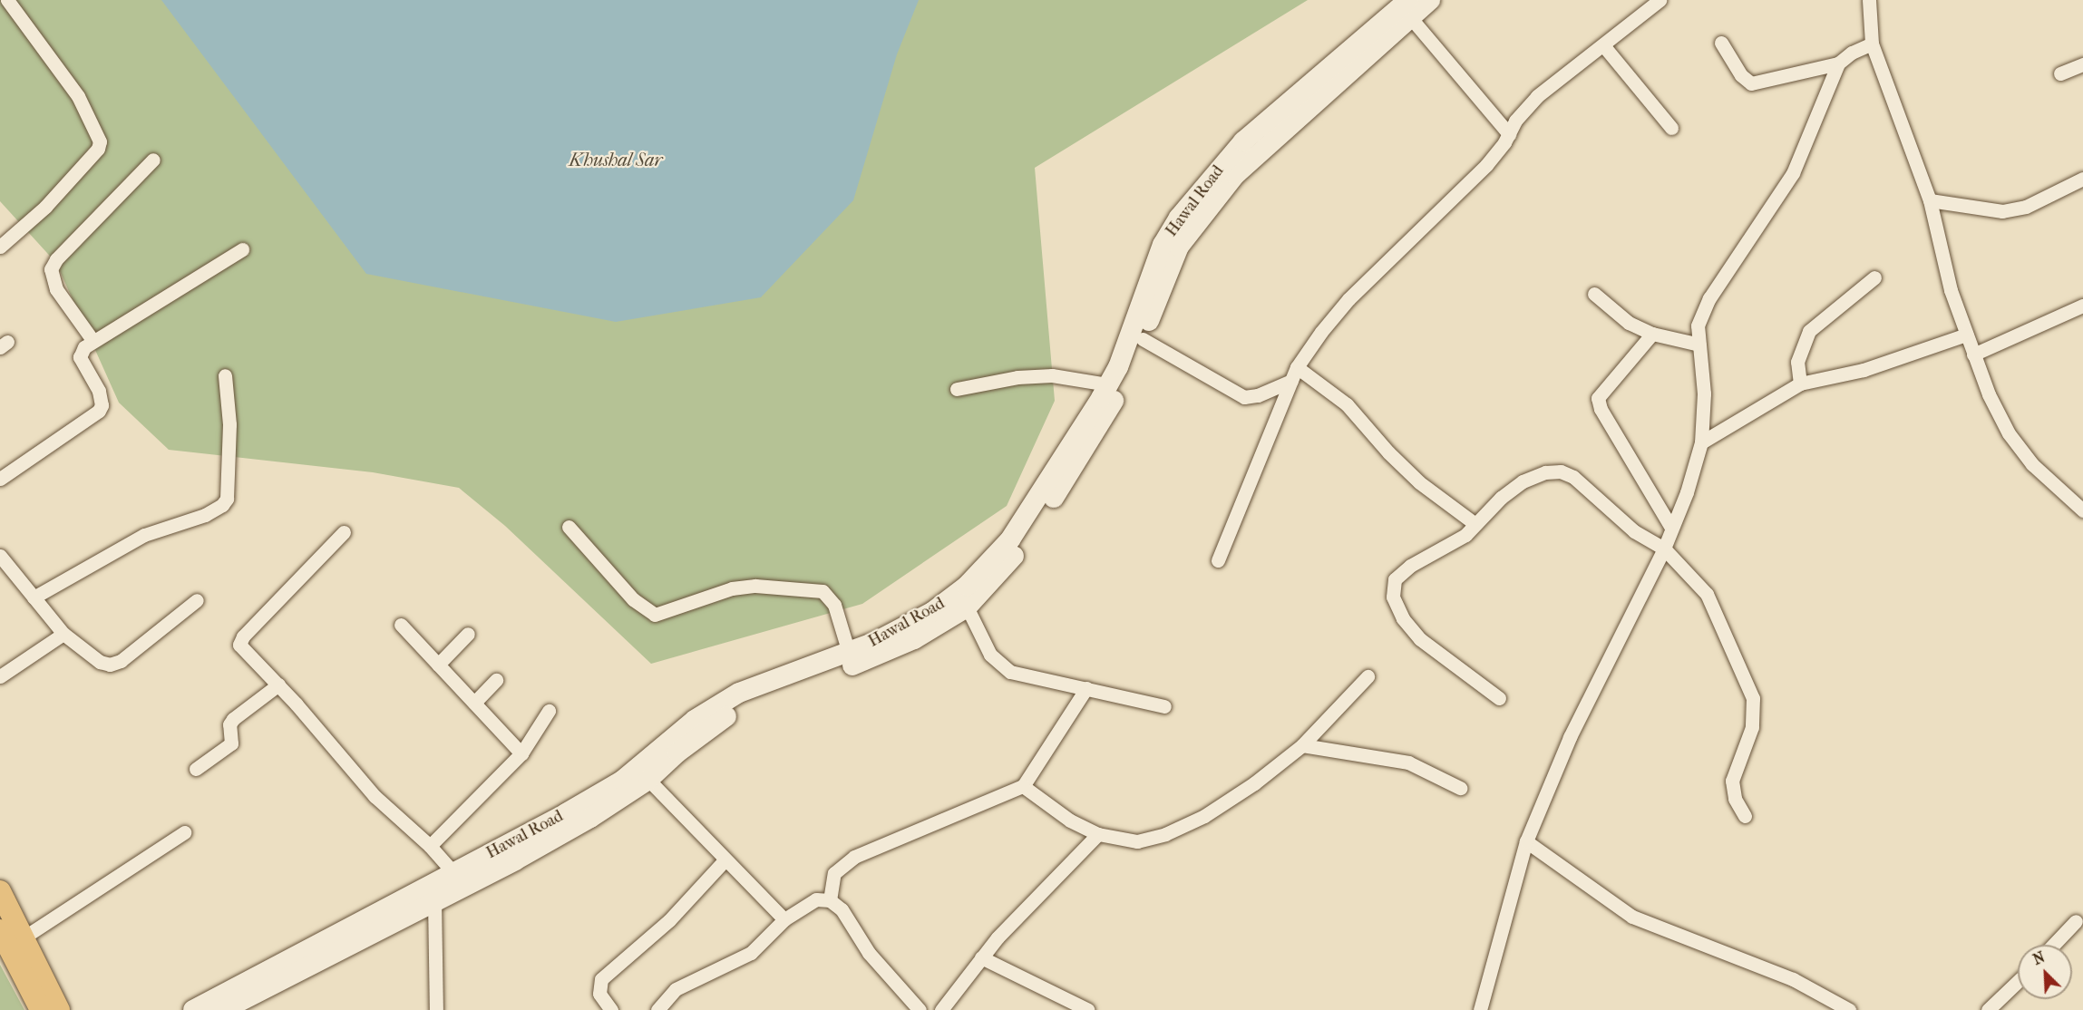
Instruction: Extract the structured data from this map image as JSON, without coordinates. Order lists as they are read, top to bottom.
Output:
{
  "streets": {
    "main road": ["Hawal Road"]
  },
  "water": ["Khushal Sar"],
  "north": "top left"
}
